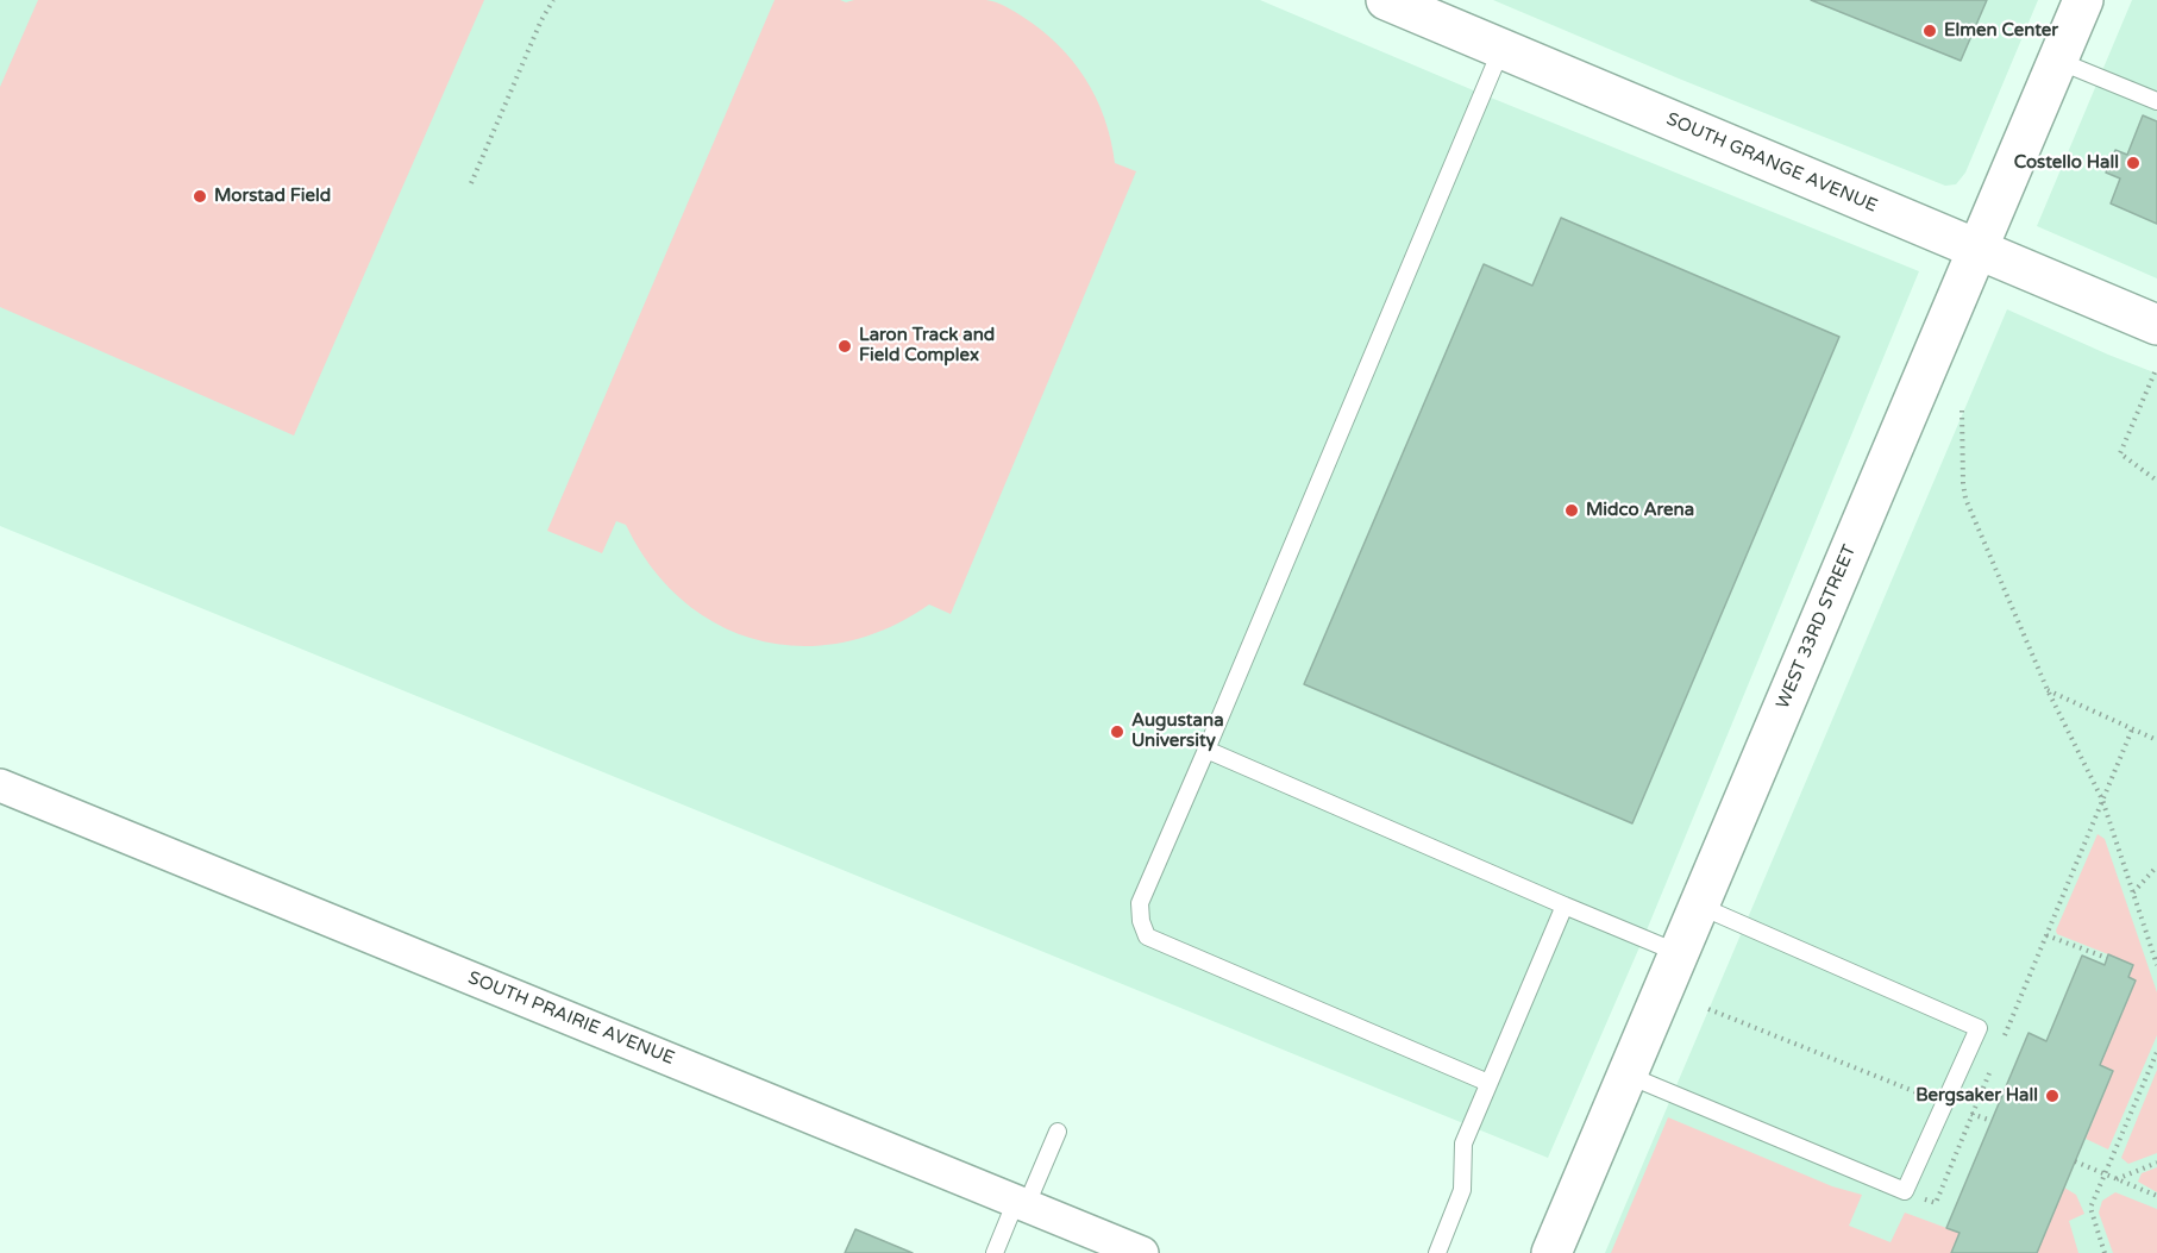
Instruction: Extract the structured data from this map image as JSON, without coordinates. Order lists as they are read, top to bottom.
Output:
{
  "streets": {
    "street": ["SOUTH GRANGE AVENUE", "WEST 33RD STREET", "SOUTH PRAIRIE AVENUE"]
  },
  "crossings": [
    ["SOUTH GRANGE AVENUE", "WEST 33RD STREET"]
  ],
  "places": [
    "Elmen Center",
    "Costello Hall",
    "Morstad Field",
    "Laron Track and Field Complex",
    "Midco Arena",
    "Augustana University",
    "Bergsaker Hall"
  ]
}
